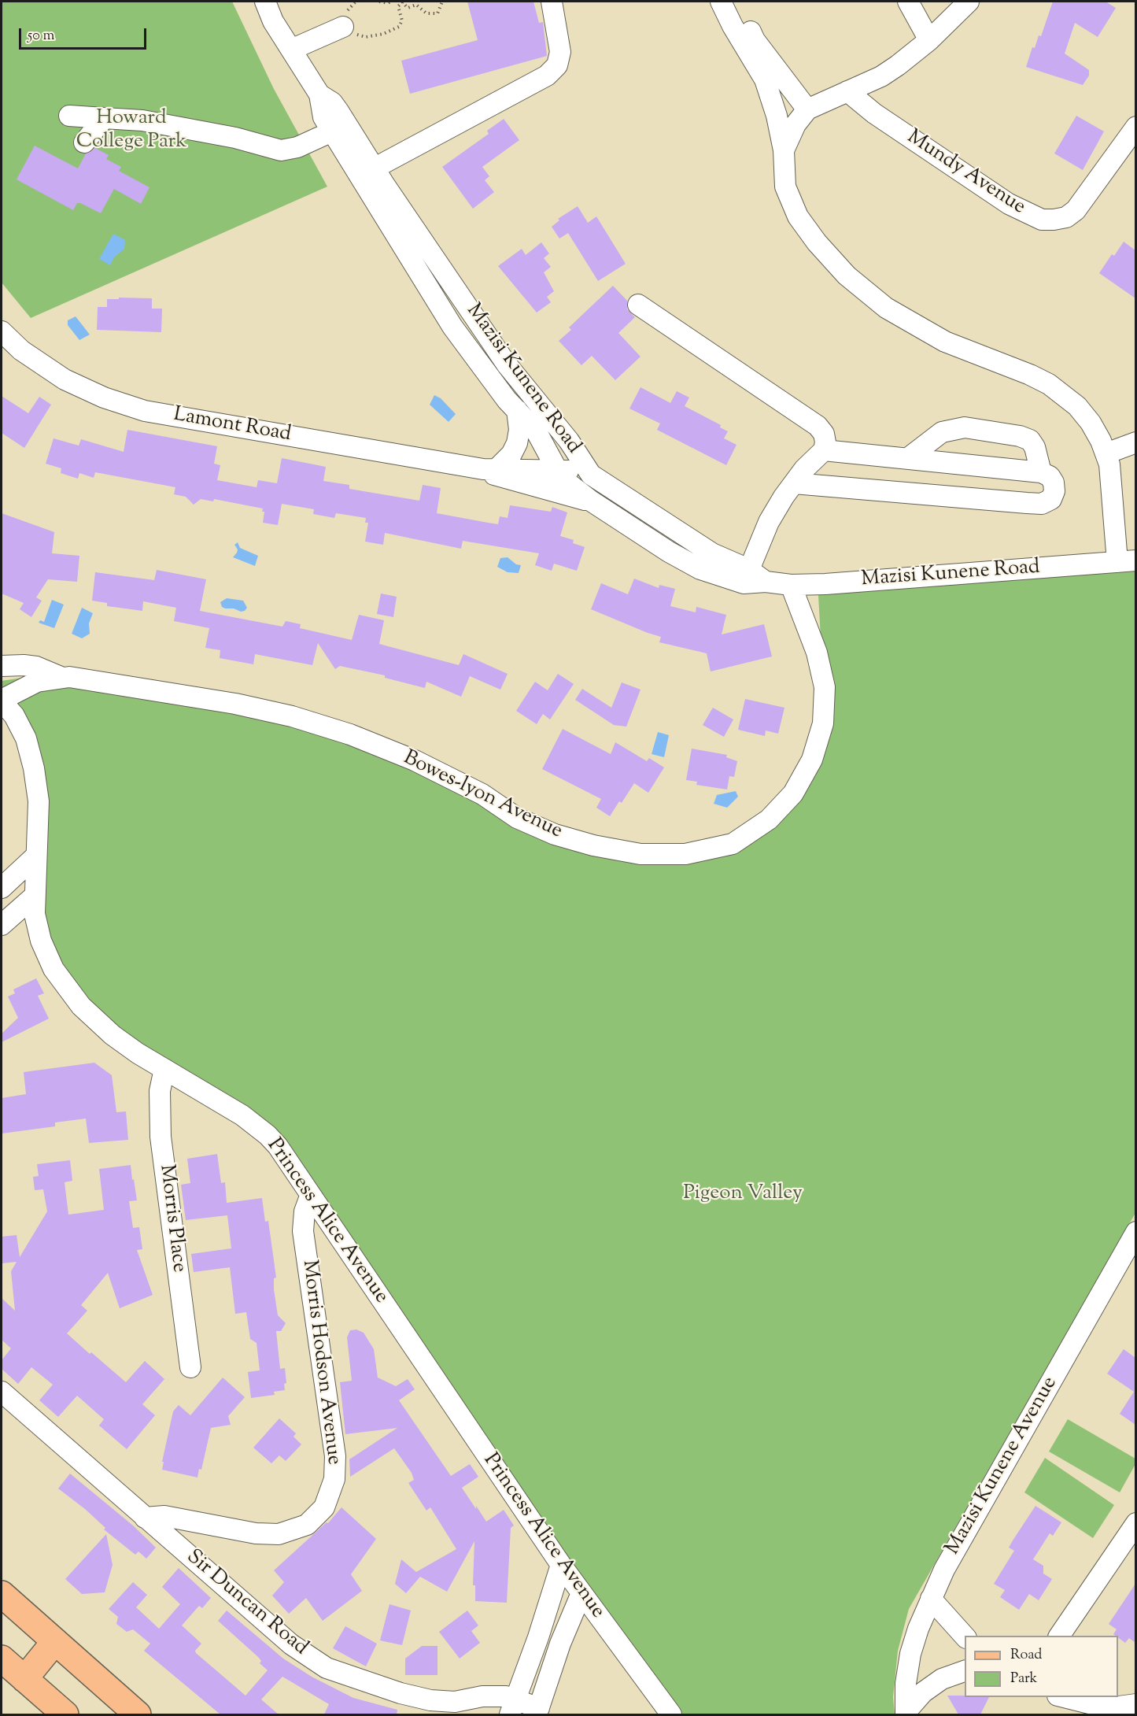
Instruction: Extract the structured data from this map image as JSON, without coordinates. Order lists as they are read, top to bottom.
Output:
{
  "streets": {
    "street": [
      "Mundy Avenue",
      "Mazisi Kunene Road",
      "Lamont Road",
      "Bowes-lyon Avenue",
      "Morris Place",
      "Princess Alice Avenue",
      "Morris Hodson Avenue",
      "Mazisi Kunene Avenue",
      "Sir Duncan Road"
    ]
  },
  "crossings": [
    ["Mazisi Kunene Road", "Lamont Road"],
    ["Mazisi Kunene Road", "Bowes-lyon Avenue"],
    ["Bowes-lyon Avenue", "Princess Alice Avenue"],
    ["Morris Place", "Princess Alice Avenue"],
    ["Princess Alice Avenue", "Morris Hodson Avenue"],
    ["Morris Hodson Avenue", "Sir Duncan Road"]
  ],
  "parks": ["Howard College Park", "Pigeon Valley"],
  "legend": ["Road", "Park"],
  "scale_bar": "50 m"
}
